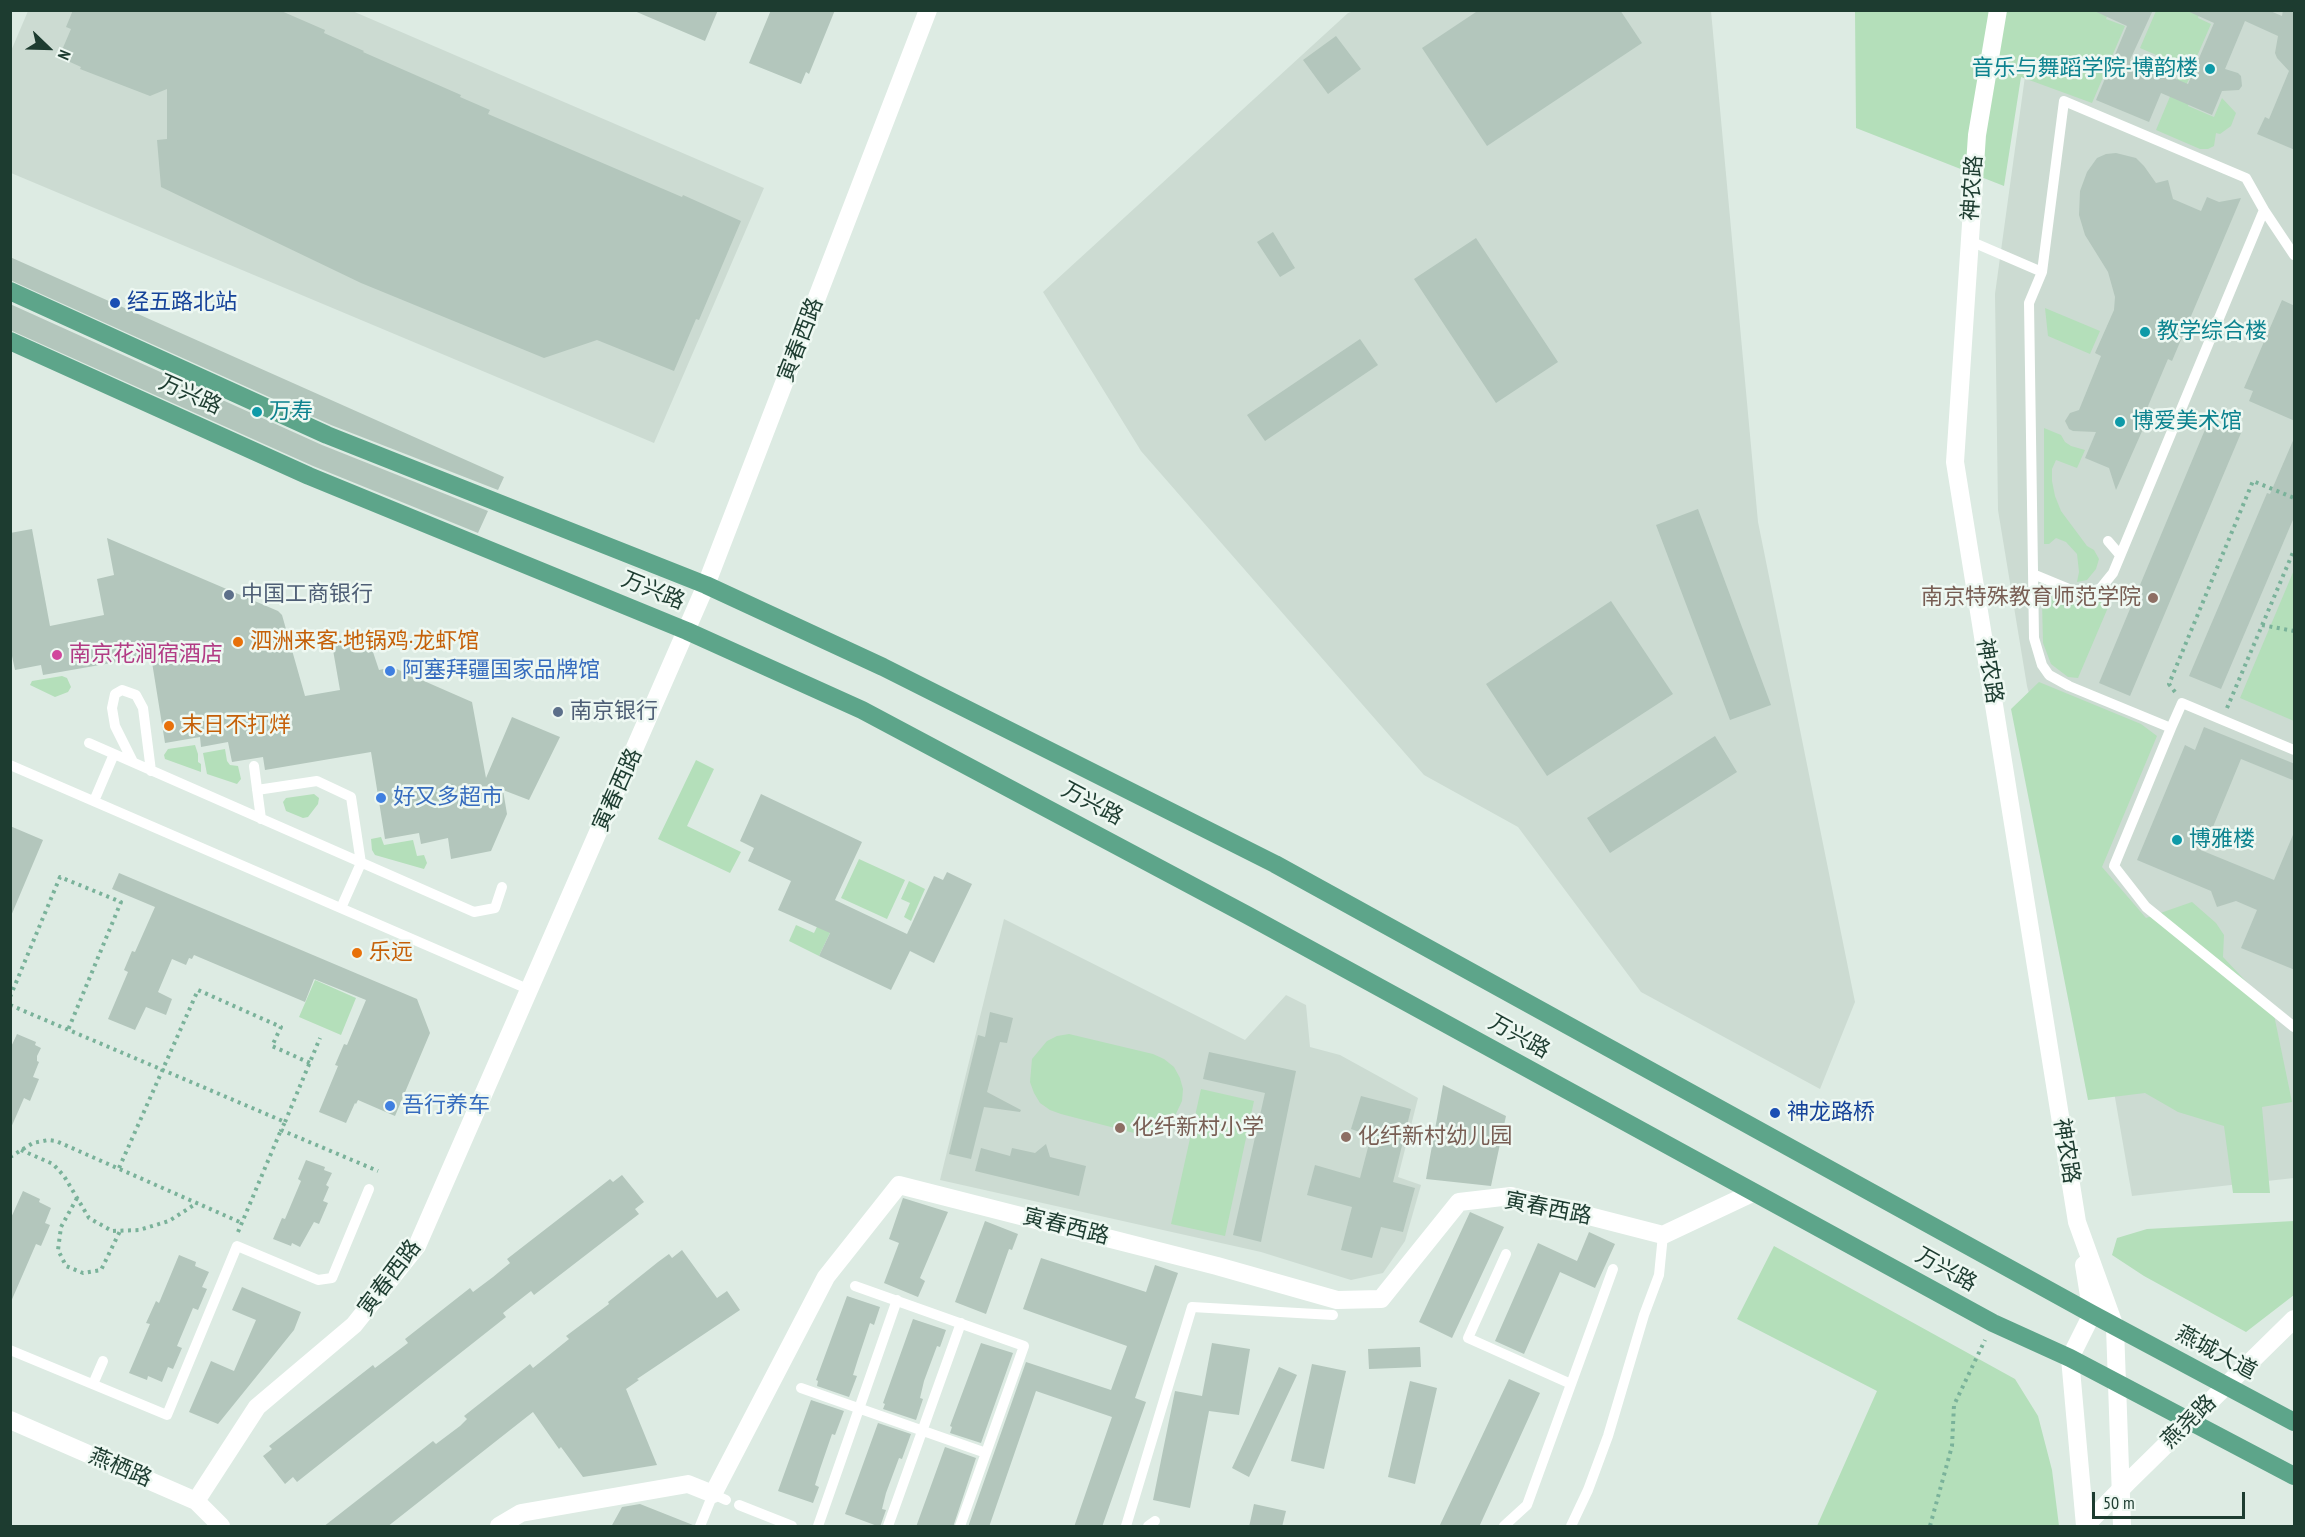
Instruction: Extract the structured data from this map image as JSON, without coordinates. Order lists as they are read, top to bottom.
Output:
{
  "streets": {
    "main road": ["万兴路", "燕城大道"],
    "street": [
      "神农路",
      "寅春西路",
      "燕尧路",
      "燕栖路"
    ]
  },
  "crossings": [
    ["神农路", "万兴路"],
    ["神农路", "燕城大道"],
    ["寅春西路", "万兴路"],
    ["寅春西路", "燕栖路"],
    ["万兴路", "燕城大道"]
  ],
  "places": [
    "音乐与舞蹈学院-博韵楼",
    "经五路北站",
    "教学综合楼",
    "万寿",
    "博爱美术馆",
    "中国工商银行",
    "南京特殊教育师范学院",
    "泗洲来客·地锅鸡·龙虾馆",
    "南京花涧宿酒店",
    "阿塞拜疆国家品牌馆",
    "南京银行",
    "末日不打烊",
    "好又多超市",
    "博雅楼",
    "乐远",
    "吾行养车",
    "神龙路桥",
    "化纤新村小学",
    "化纤新村幼儿园"
  ],
  "scale_bar": "50 m",
  "north": "bottom right"
}
